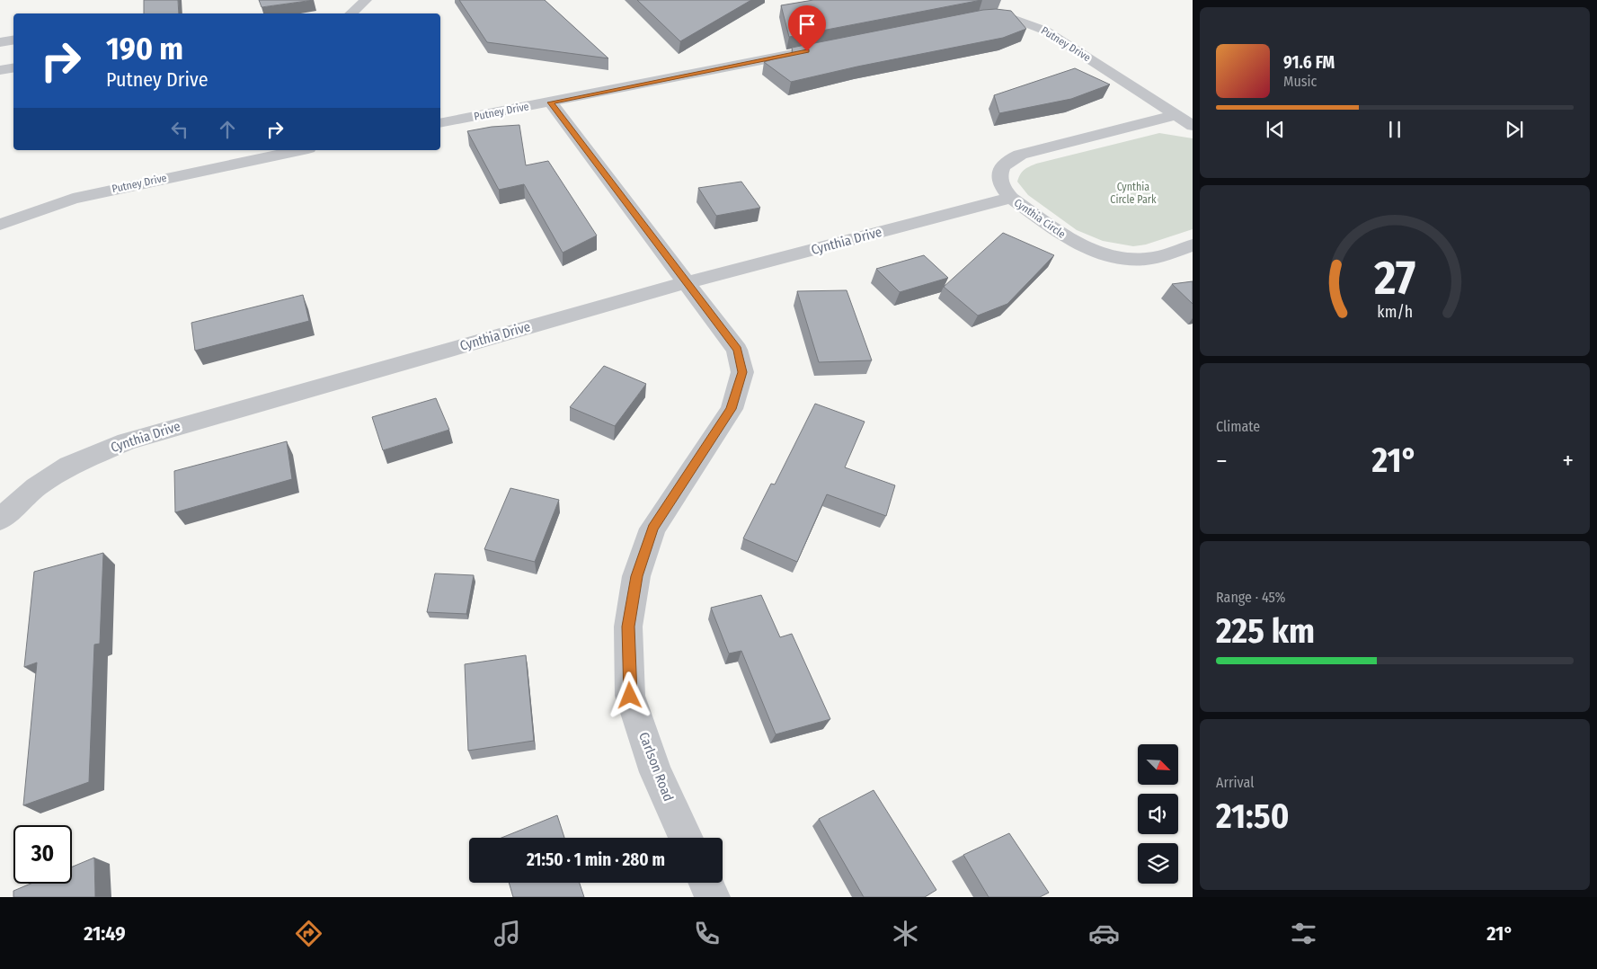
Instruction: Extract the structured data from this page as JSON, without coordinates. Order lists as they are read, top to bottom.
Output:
{
  "streets": {
    "street": [
      "Putney Drive",
      "Cynthia Circle",
      "Cynthia Drive",
      "Carlson Road"
    ]
  },
  "crossings": [
    ["Putney Drive", "Cynthia Circle"],
    ["Putney Drive", "Carlson Road"],
    ["Cynthia Circle", "Cynthia Drive"],
    ["Cynthia Drive", "Carlson Road"]
  ],
  "parks": ["Cynthia Circle Park"],
  "north": "bottom right",
  "page": {
    "turn": ["190 m", "Putney Drive"],
    "song": ["91.6 FM", "Music"],
    "tile": [
      "Climate",
      ["Range · 45%", "225 km"],
      ["Arrival", "21:50"]
    ],
    "heat": ["−", "21°", "+"],
    "limit": "30",
    "trip": "21:50 · 1 min · 280 m",
    "tabs": ["21:49", "21°"],
    "gauge": ["27", "km/h"]
  }
}
